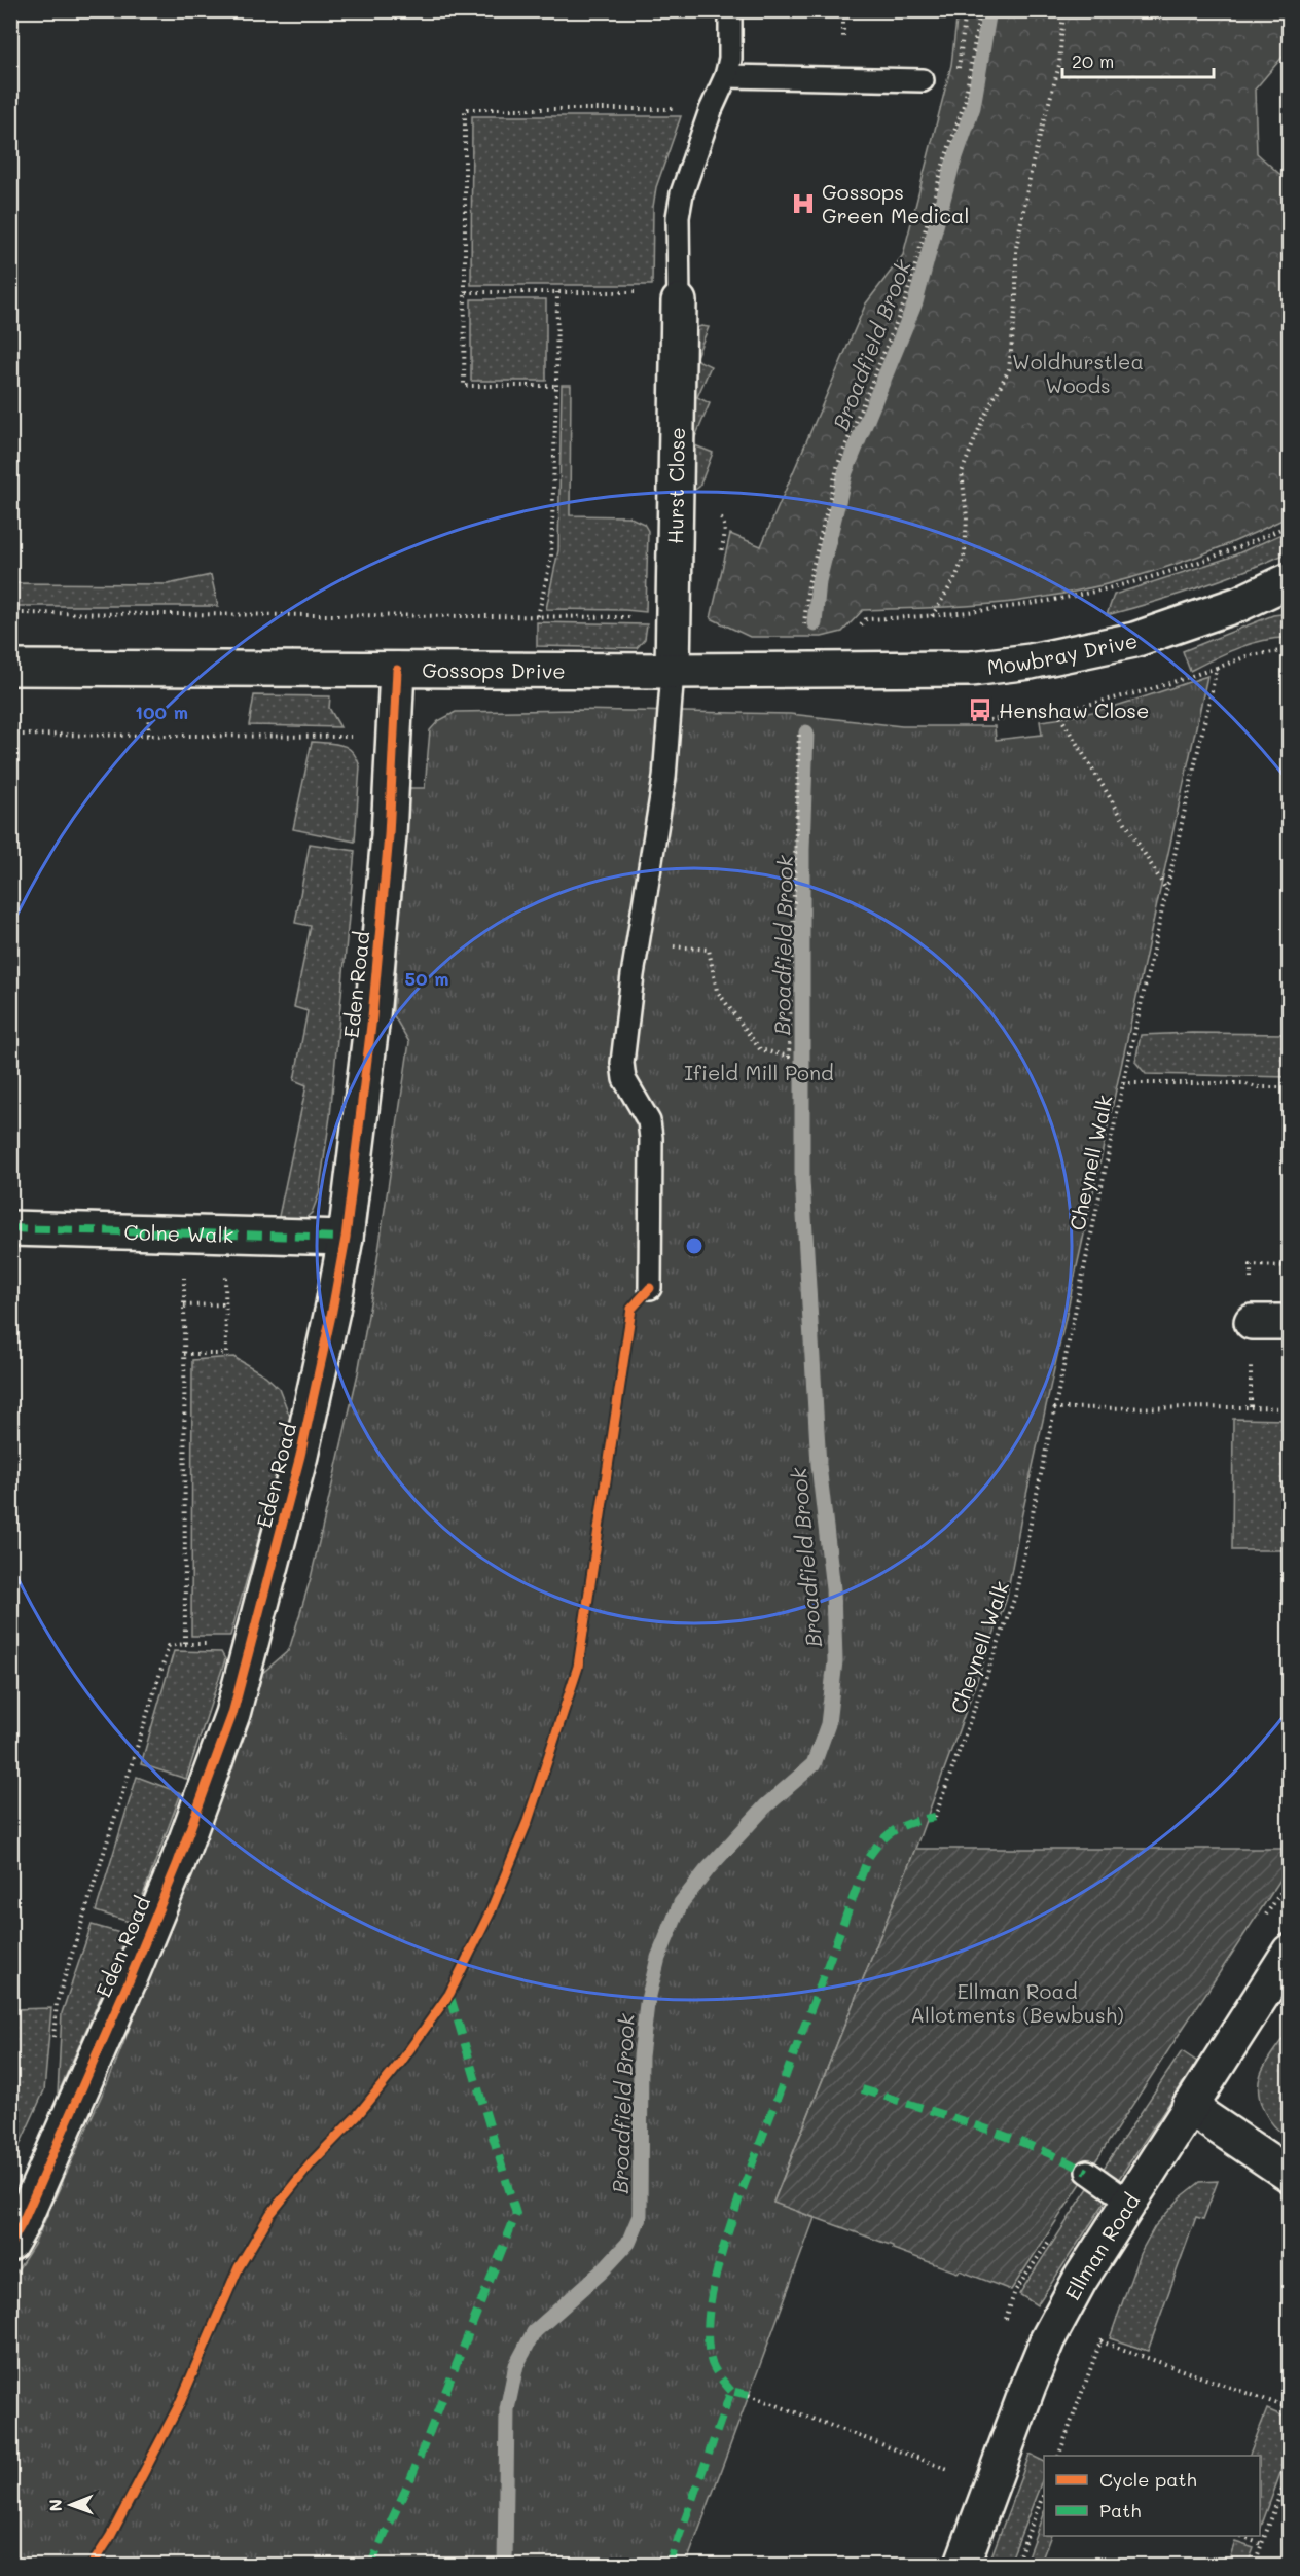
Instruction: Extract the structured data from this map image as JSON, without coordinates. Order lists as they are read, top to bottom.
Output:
{
  "streets": {
    "street": [
      "Hurst Close",
      "Mowbray Drive",
      "Gossops Drive",
      "Eden Road",
      "Colne Walk",
      "Ellman Road"
    ],
    "path": ["Cheynell Walk"]
  },
  "crossings": [
    ["Hurst Close", "Gossops Drive"],
    ["Mowbray Drive", "Gossops Drive"],
    ["Gossops Drive", "Eden Road"],
    ["Eden Road", "Colne Walk"]
  ],
  "water": ["Broadfield Brook"],
  "parks": ["Woldhurstlea Woods", "Ifield Mill Pond", "Ellman Road Allotments (Bewbush)"],
  "places": {
    "hospital": ["Gossops Green Medical"],
    "bus stop": ["Henshaw Close"]
  },
  "legend": ["Cycle path", "Path"],
  "scale_bar": "20 m",
  "north": "left",
  "rings": ["100 m", "50 m"]
}
